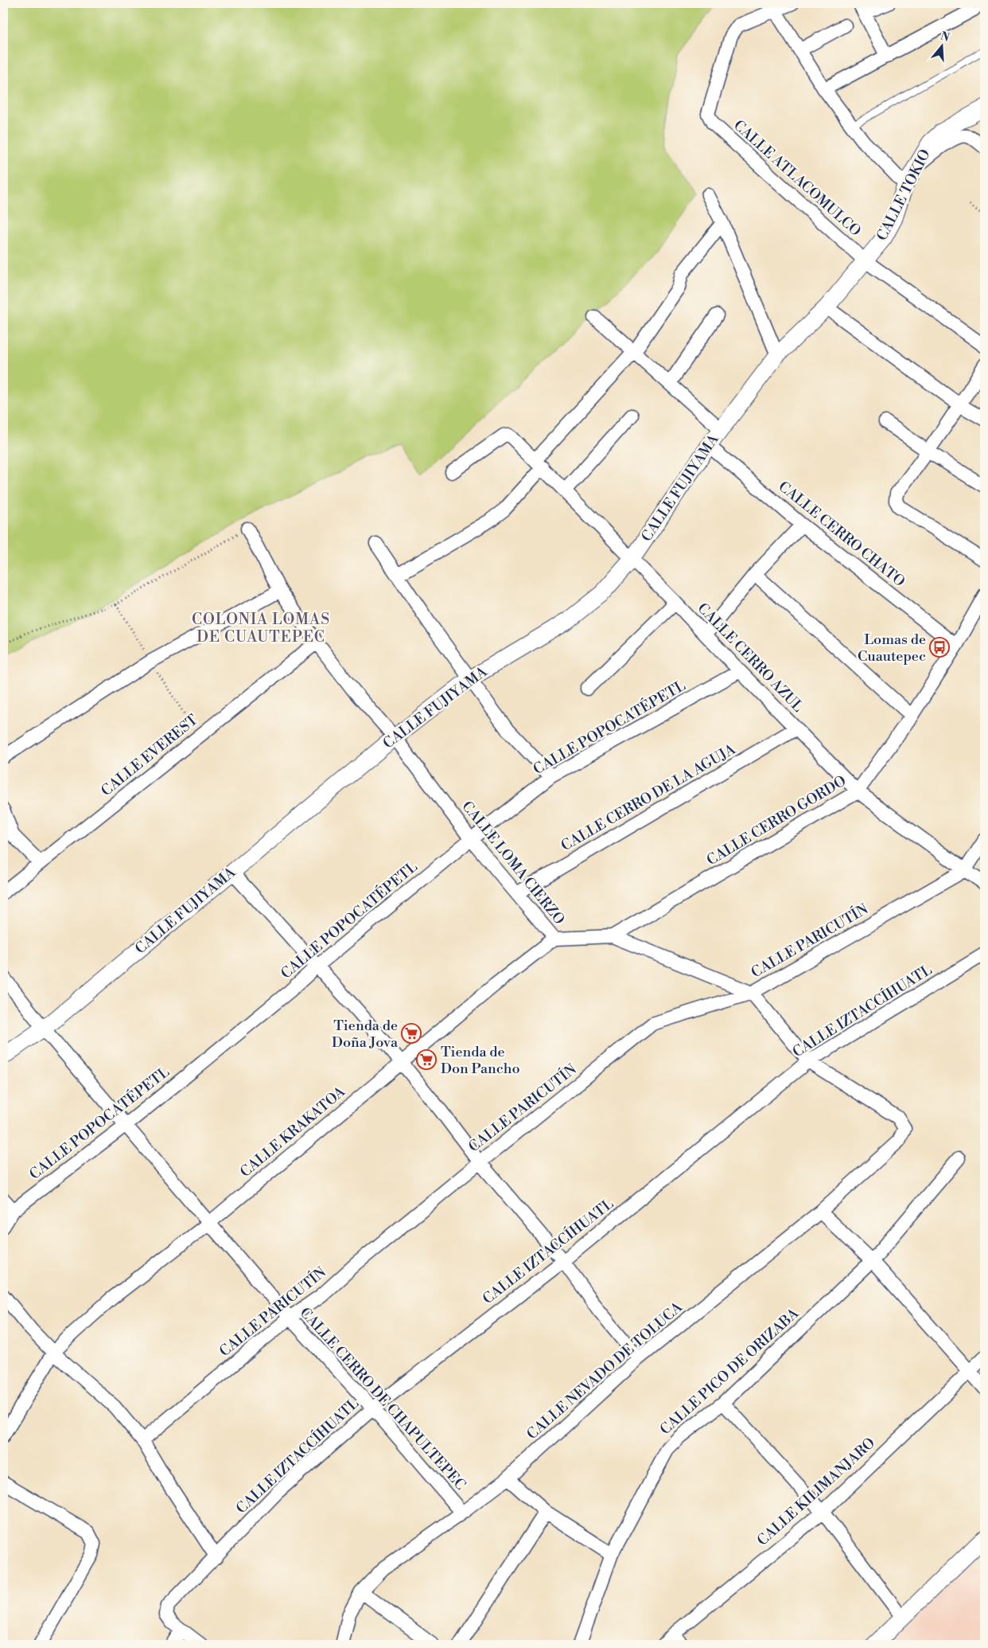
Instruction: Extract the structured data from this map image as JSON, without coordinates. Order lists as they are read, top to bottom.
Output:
{
  "streets": {
    "street": [
      "CALLE ATLACOMULCO",
      "CALLE TOKIO",
      "CALLE FUJIYAMA",
      "CALLE CERRO CHATO",
      "CALLE CERRO AZUL",
      "CALLE POPOCATÉPETL",
      "CALLE EVEREST",
      "CALLE CERRO DE LA AGUJA",
      "CALLE CERRO GORDO",
      "CALLE LOMA CIERZO",
      "CALLE PARICUTÍN",
      "CALLE IZTACCÍHUATL",
      "CALLE KRAKATOA",
      "CALLE NEVADO DE TOLUCA",
      "CALLE PICO DE ORIZABA",
      "CALLE CERRO DE CHAPULTEPEC",
      "CALLE KILIMANJARO"
    ]
  },
  "crossings": [
    ["CALLE ATLACOMULCO", "CALLE TOKIO"],
    ["CALLE ATLACOMULCO", "CALLE FUJIYAMA"],
    ["CALLE TOKIO", "CALLE FUJIYAMA"],
    ["CALLE FUJIYAMA", "CALLE CERRO CHATO"],
    ["CALLE FUJIYAMA", "CALLE CERRO AZUL"],
    ["CALLE FUJIYAMA", "CALLE LOMA CIERZO"],
    ["CALLE FUJIYAMA", "CALLE CERRO DE CHAPULTEPEC"],
    ["CALLE CERRO CHATO", "CALLE CERRO GORDO"],
    ["CALLE CERRO AZUL", "CALLE POPOCATÉPETL"],
    ["CALLE CERRO AZUL", "CALLE CERRO DE LA AGUJA"],
    ["CALLE CERRO AZUL", "CALLE CERRO GORDO"],
    ["CALLE CERRO AZUL", "CALLE PARICUTÍN"],
    ["CALLE POPOCATÉPETL", "CALLE LOMA CIERZO"],
    ["CALLE POPOCATÉPETL", "CALLE CERRO DE CHAPULTEPEC"],
    ["CALLE EVEREST", "CALLE LOMA CIERZO"],
    ["CALLE CERRO DE LA AGUJA", "CALLE LOMA CIERZO"],
    ["CALLE CERRO GORDO", "CALLE LOMA CIERZO"],
    ["CALLE LOMA CIERZO", "CALLE PARICUTÍN"],
    ["CALLE LOMA CIERZO", "CALLE IZTACCÍHUATL"],
    ["CALLE LOMA CIERZO", "CALLE KRAKATOA"],
    ["CALLE LOMA CIERZO", "CALLE NEVADO DE TOLUCA"],
    ["CALLE PARICUTÍN", "CALLE CERRO DE CHAPULTEPEC"],
    ["CALLE IZTACCÍHUATL", "CALLE CERRO DE CHAPULTEPEC"],
    ["CALLE KRAKATOA", "CALLE CERRO DE CHAPULTEPEC"],
    ["CALLE NEVADO DE TOLUCA", "CALLE CERRO DE CHAPULTEPEC"]
  ],
  "districts": ["COLONIA LOMAS DE CUAUTEPEC"],
  "places": {
    "bus stop": ["Lomas de Cuautepec"],
    "supermarket": ["Tienda de Doña Jova", "Tienda de Don Pancho"]
  },
  "north": "top"
}
